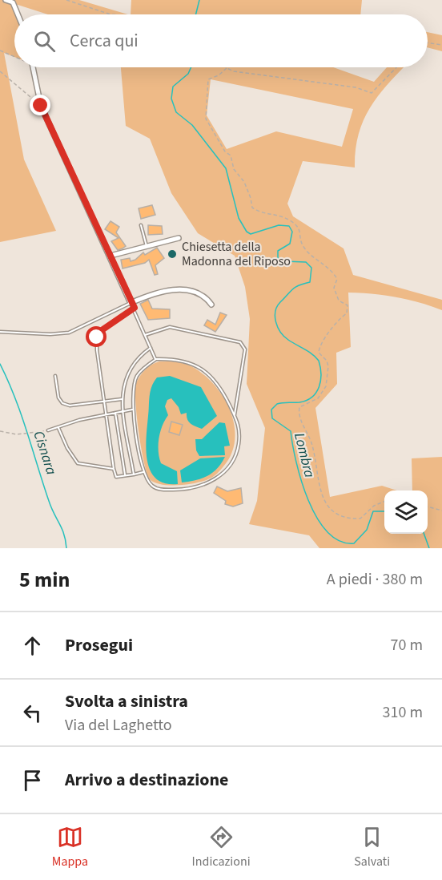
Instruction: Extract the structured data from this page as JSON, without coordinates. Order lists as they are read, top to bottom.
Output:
{
  "water": ["Cisnara", "Lombra"],
  "places": ["Chiesetta della Madonna del Riposo"],
  "page": {
    "search": "Cerca qui",
    "heading": ["5 min", "A piedi · 380 m"],
    "list": [
      ["Prosegui", "70 m"],
      ["Svolta a sinistra", "Via del Laghetto", "310 m"],
      "Arrivo a destinazione"
    ],
    "nav": ["Mappa", "Indicazioni", "Salvati"]
  }
}
